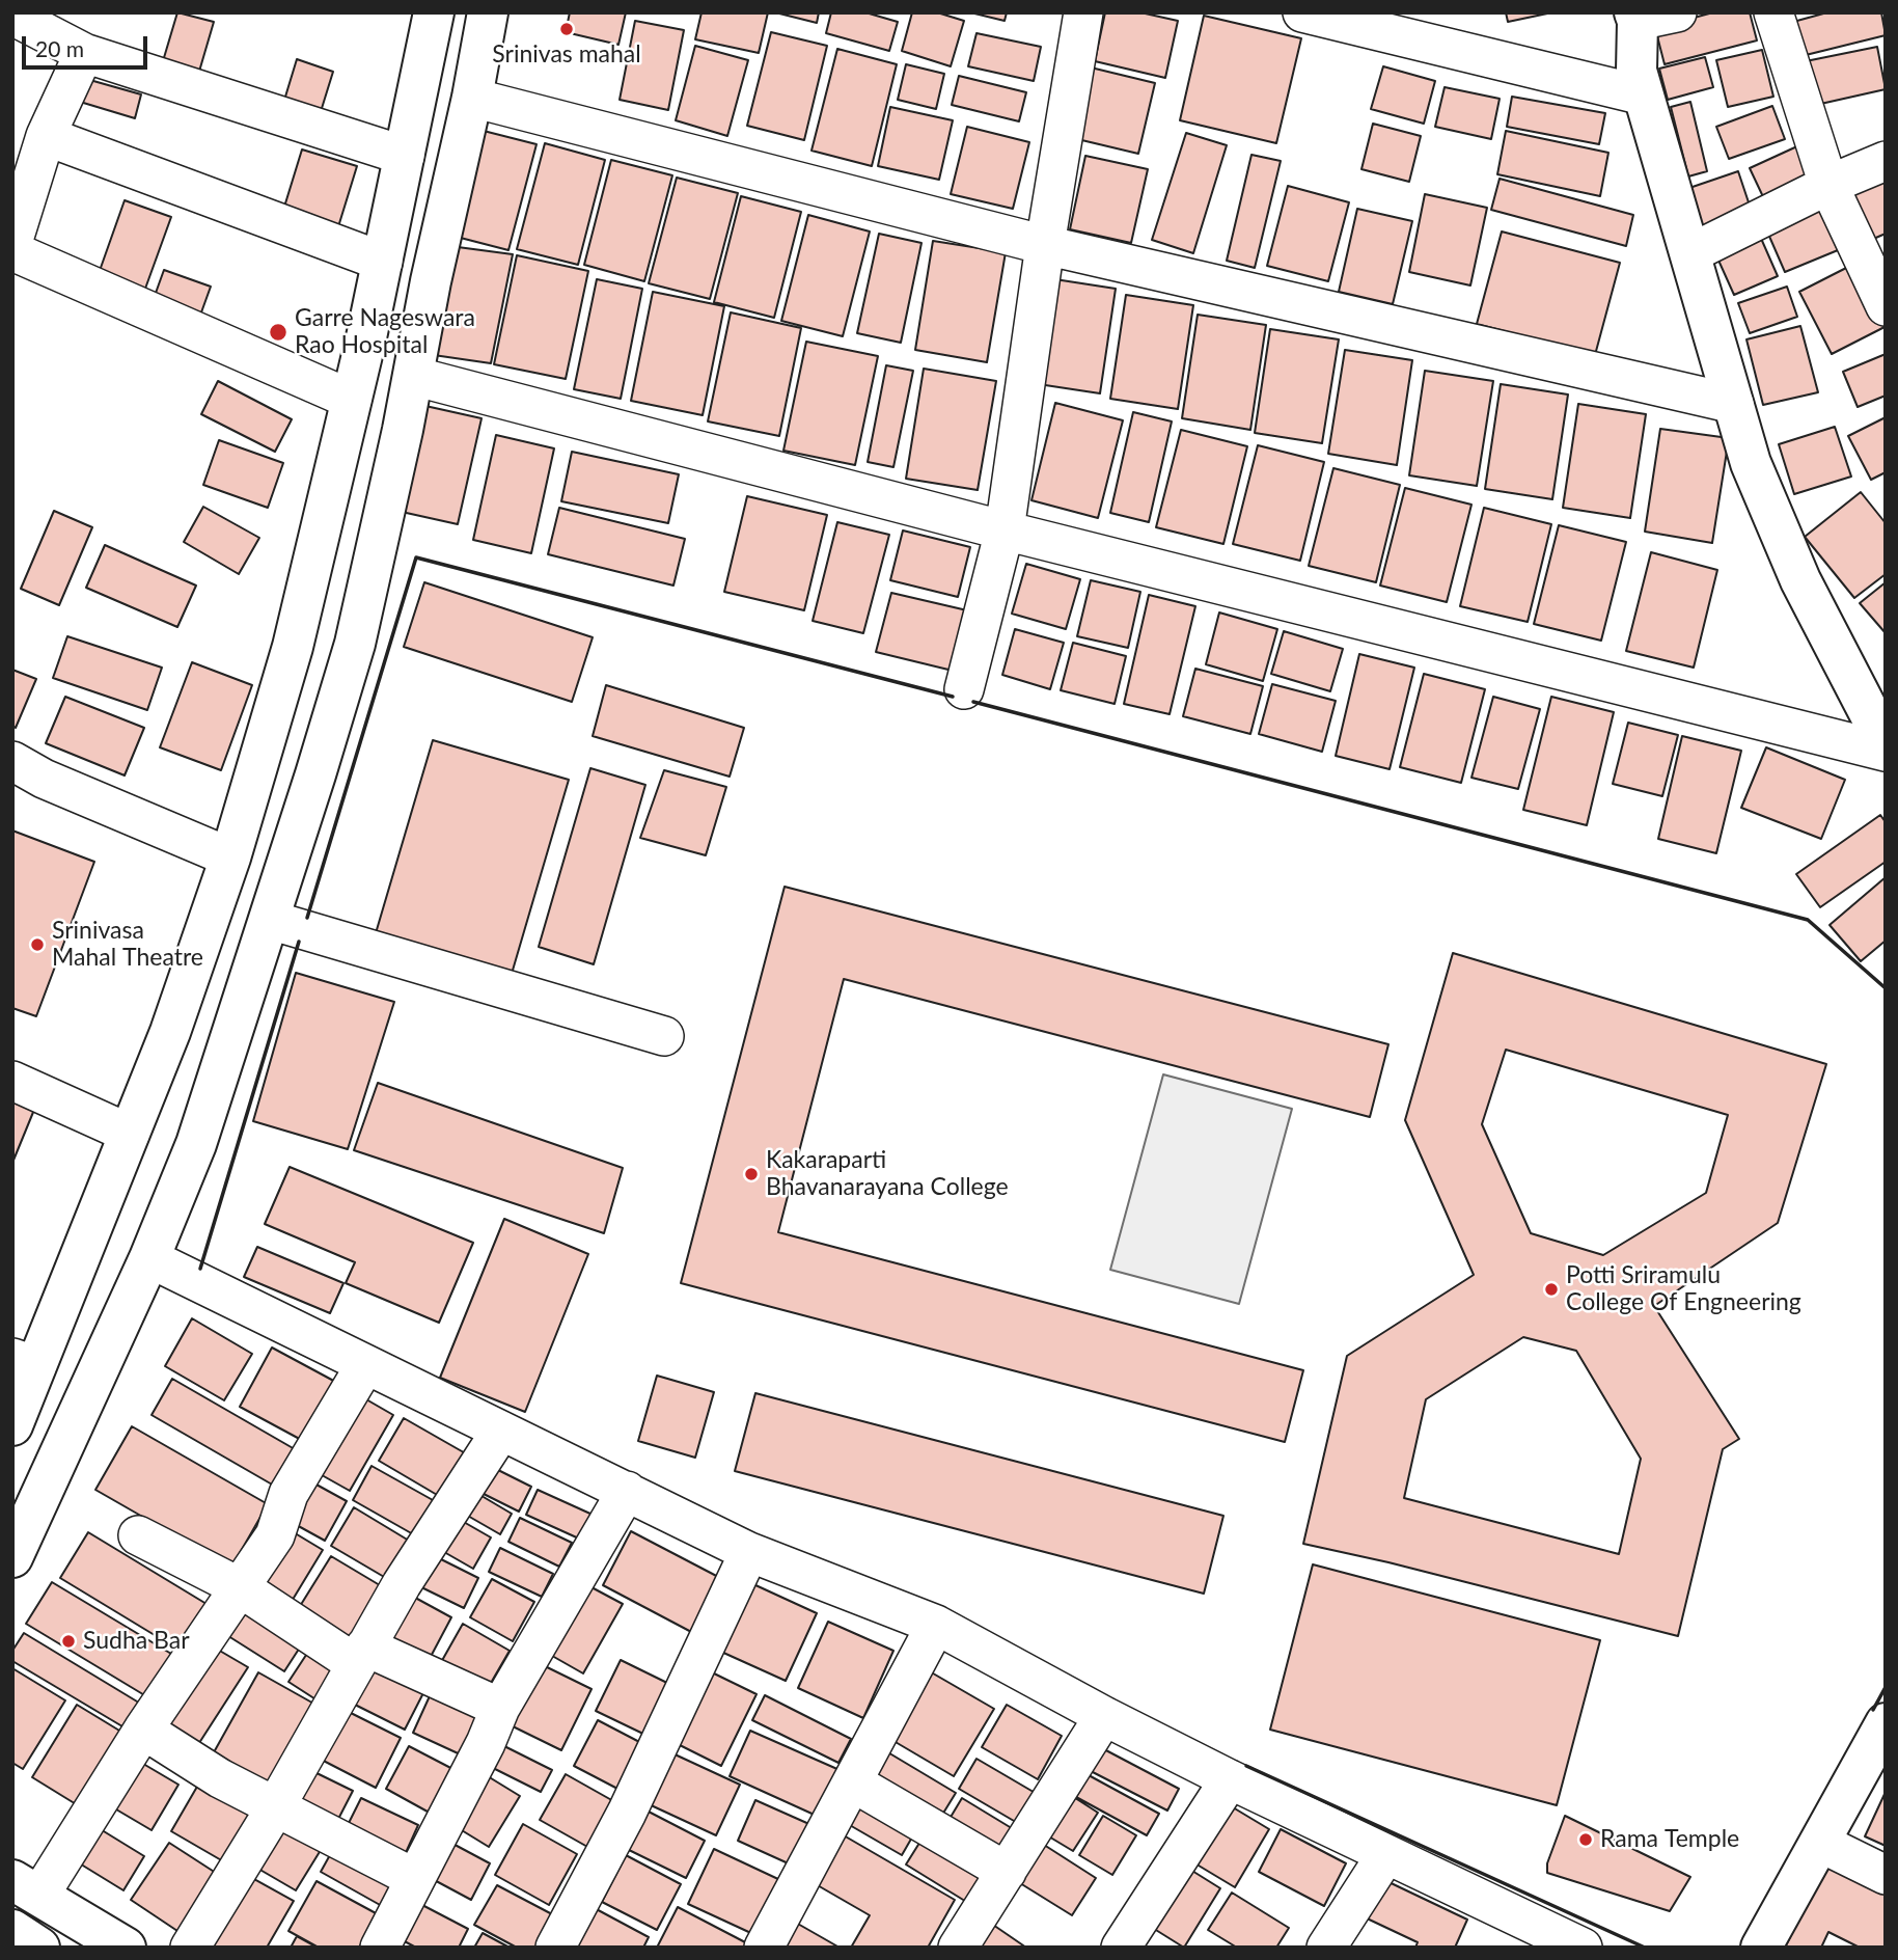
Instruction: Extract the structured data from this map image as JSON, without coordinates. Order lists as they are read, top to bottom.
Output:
{
  "places": [
    "Srinivas mahal",
    "Garre Nageswara Rao Hospital",
    "Srinivasa Mahal Theatre",
    "Kakaraparti Bhavanarayana College",
    "Potti Sriramulu College Of Engneering",
    "Sudha Bar",
    "Rama Temple"
  ],
  "scale_bar": "20 m"
}
